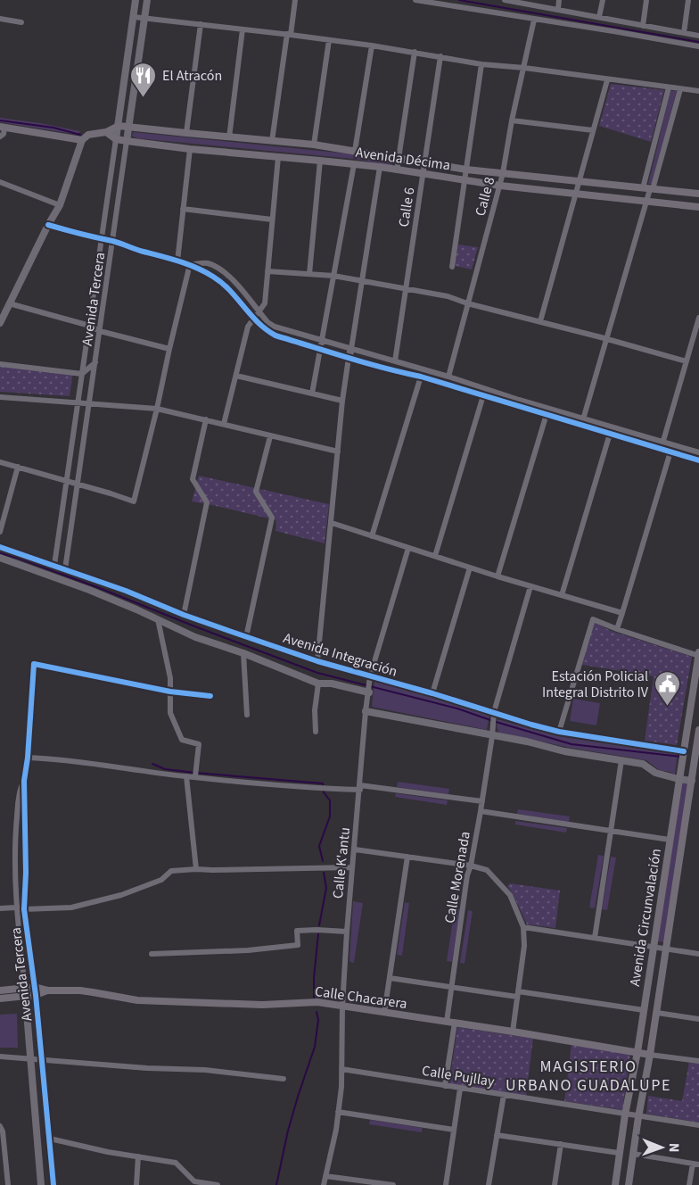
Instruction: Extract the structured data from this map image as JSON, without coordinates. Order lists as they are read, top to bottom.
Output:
{
  "streets": {
    "main road": ["Avenida Décima", "Avenida Circunvalación", "Calle Chacarera"],
    "street": [
      "Calle 8",
      "Calle 6",
      "Avenida Tercera",
      "Avenida Integración",
      "Calle K'antu",
      "Calle Morenada",
      "Calle Pujllay"
    ]
  },
  "crossings": [
    ["Avenida Décima", "Calle 8"],
    ["Avenida Décima", "Calle 6"],
    ["Avenida Décima", "Avenida Tercera"],
    ["Avenida Tercera", "Avenida Integración"],
    ["Avenida Tercera", "Calle Chacarera"],
    ["Avenida Integración", "Calle K'antu"],
    ["Avenida Integración", "Calle Morenada"],
    ["Avenida Integración", "Avenida Circunvalación"],
    ["Calle K'antu", "Calle Chacarera"],
    ["Calle K'antu", "Calle Pujllay"],
    ["Calle Morenada", "Calle Chacarera"],
    ["Calle Morenada", "Calle Pujllay"],
    ["Avenida Circunvalación", "Calle Chacarera"],
    ["Avenida Circunvalación", "Calle Pujllay"]
  ],
  "districts": ["MAGISTERIO URBANO GUADALUPE"],
  "places": {
    "restaurant": ["El Atracón"],
    "public building": ["Estación Policial Integral Distrito IV"]
  },
  "north": "right"
}
